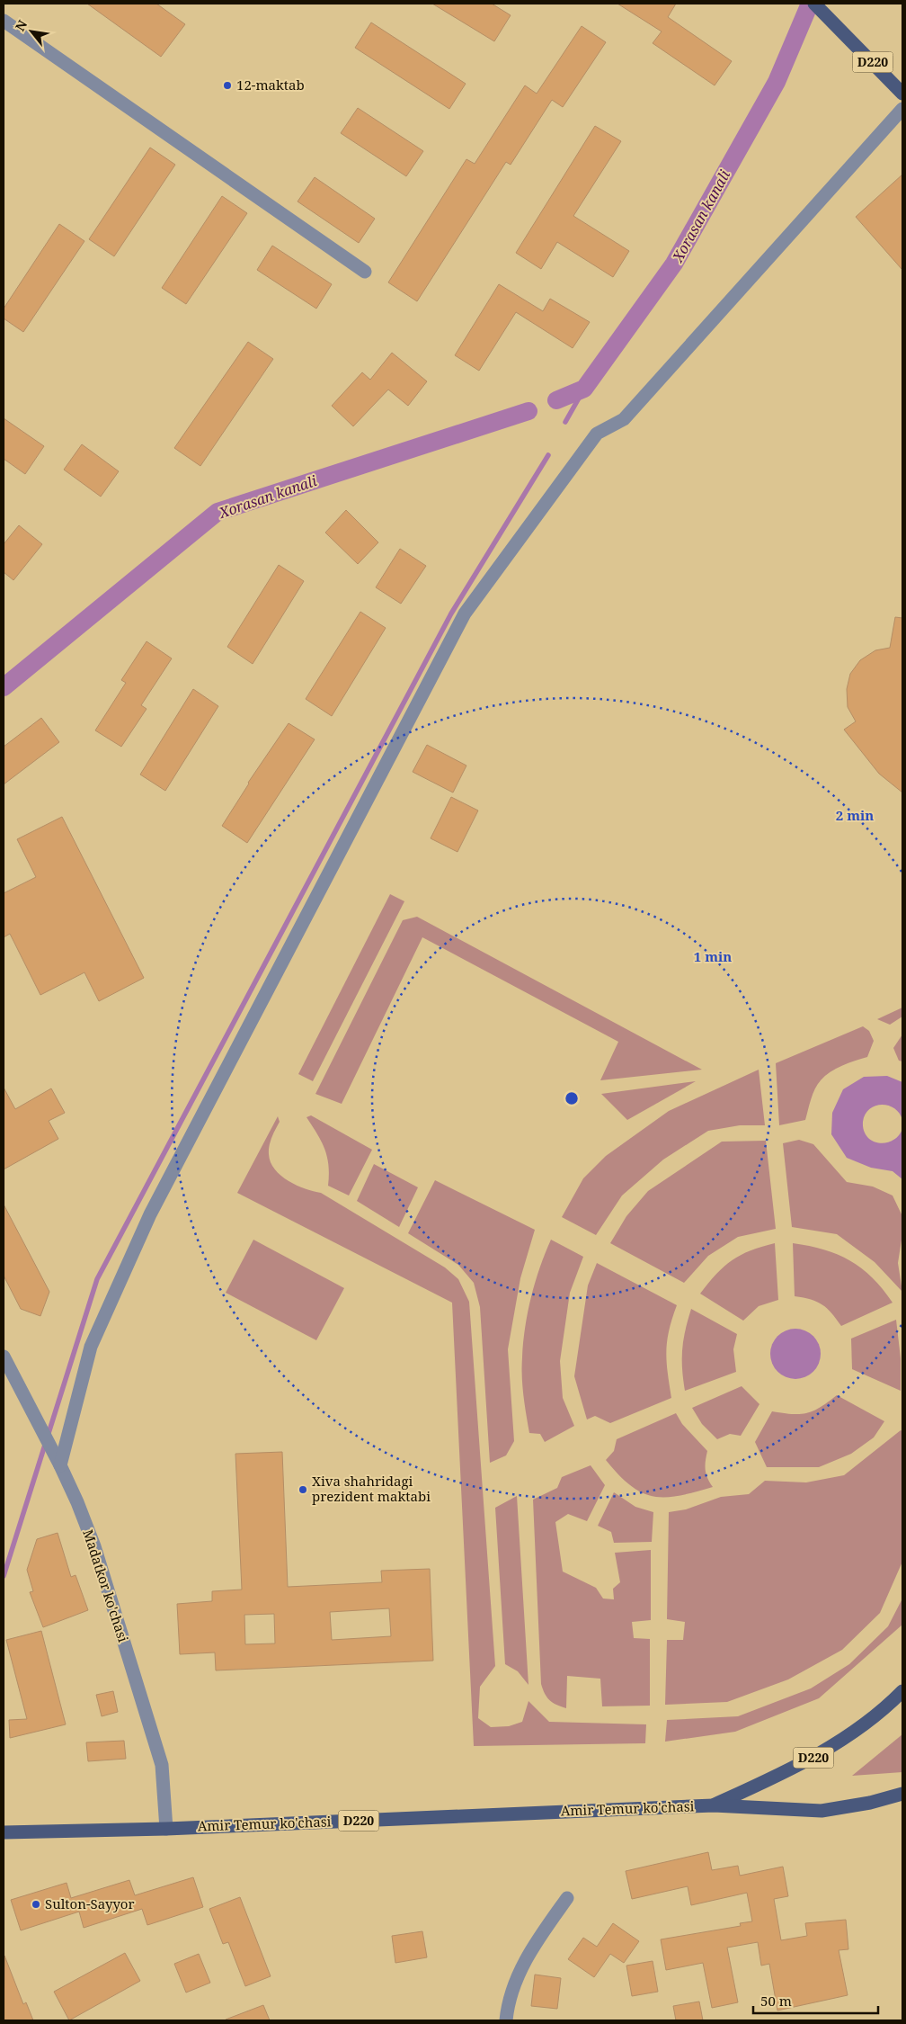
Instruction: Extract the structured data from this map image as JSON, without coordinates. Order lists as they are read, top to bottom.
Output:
{
  "streets": {
    "main road": ["D220", "Amir Temur ko'chasi"],
    "street": ["Madatkor ko'chasi"]
  },
  "crossings": [
    ["Madatkor ko'chasi", "Amir Temur ko'chasi"]
  ],
  "water": ["Xorasan kanali"],
  "places": ["12-maktab", "Xiva shahridagi prezident maktabi", "Sulton-Sayyor"],
  "scale_bar": "50 m",
  "north": "top left",
  "rings": ["2 min", "1 min"]
}
